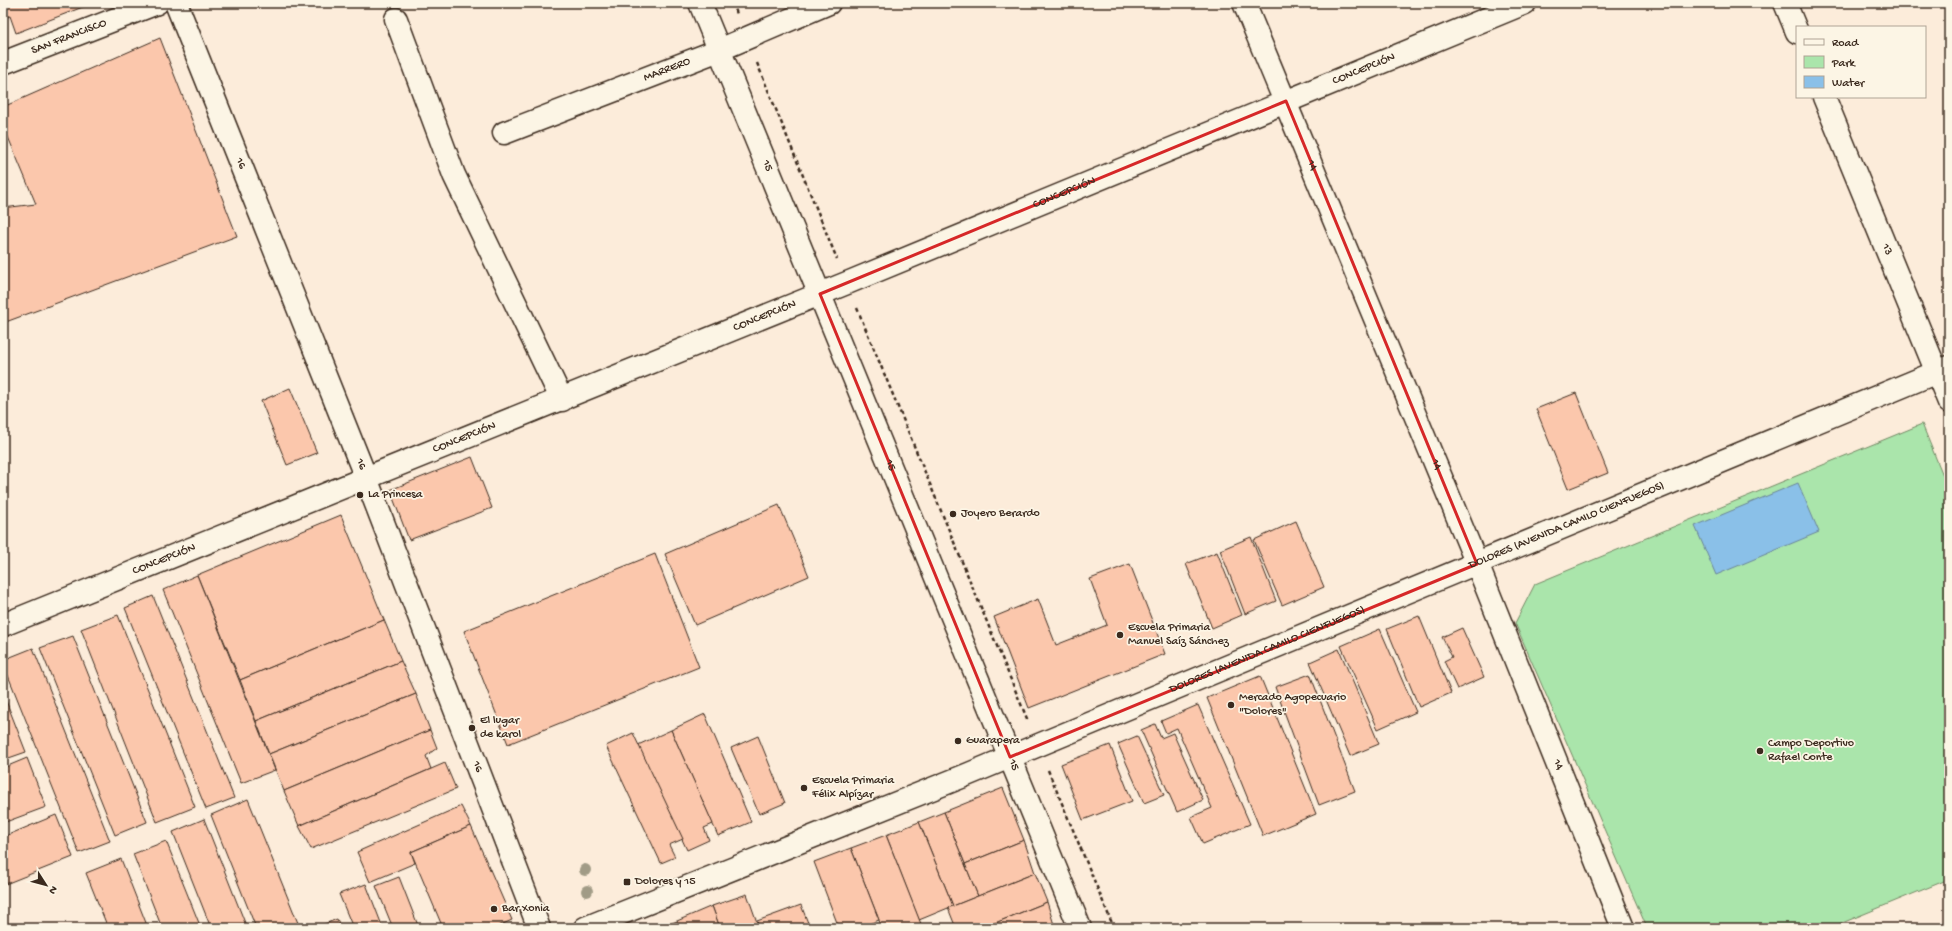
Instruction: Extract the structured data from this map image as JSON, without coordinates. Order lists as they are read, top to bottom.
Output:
{
  "streets": {
    "street": [
      "SAN FRANCISCO",
      "CONCEPCIÓN",
      "MARRERO",
      "16",
      "14",
      "15",
      "13",
      "DOLORES (AVENIDA CAMILO CIENFUEGOS)"
    ]
  },
  "crossings": [
    ["CONCEPCIÓN", "16"],
    ["CONCEPCIÓN", "14"],
    ["CONCEPCIÓN", "15"],
    ["MARRERO", "15"],
    ["14", "DOLORES (AVENIDA CAMILO CIENFUEGOS)"],
    ["15", "DOLORES (AVENIDA CAMILO CIENFUEGOS)"],
    ["13", "DOLORES (AVENIDA CAMILO CIENFUEGOS)"]
  ],
  "places": {
    "other": [
      "La Princesa",
      "Joyero Berardo",
      "Escuela Primaria Manuel Saíz Sánchez",
      "Mercado Agopecuario \"Dolores\"",
      "El lugar de karol",
      "Guarapera",
      "Campo Deportivo Rafael Conte",
      "Escuela Primaria Félix Alpízar",
      "Bar Xonia"
    ],
    "transit": ["Dolores y 15"]
  },
  "legend": ["Road", "Park", "Water"],
  "north": "bottom right"
}
